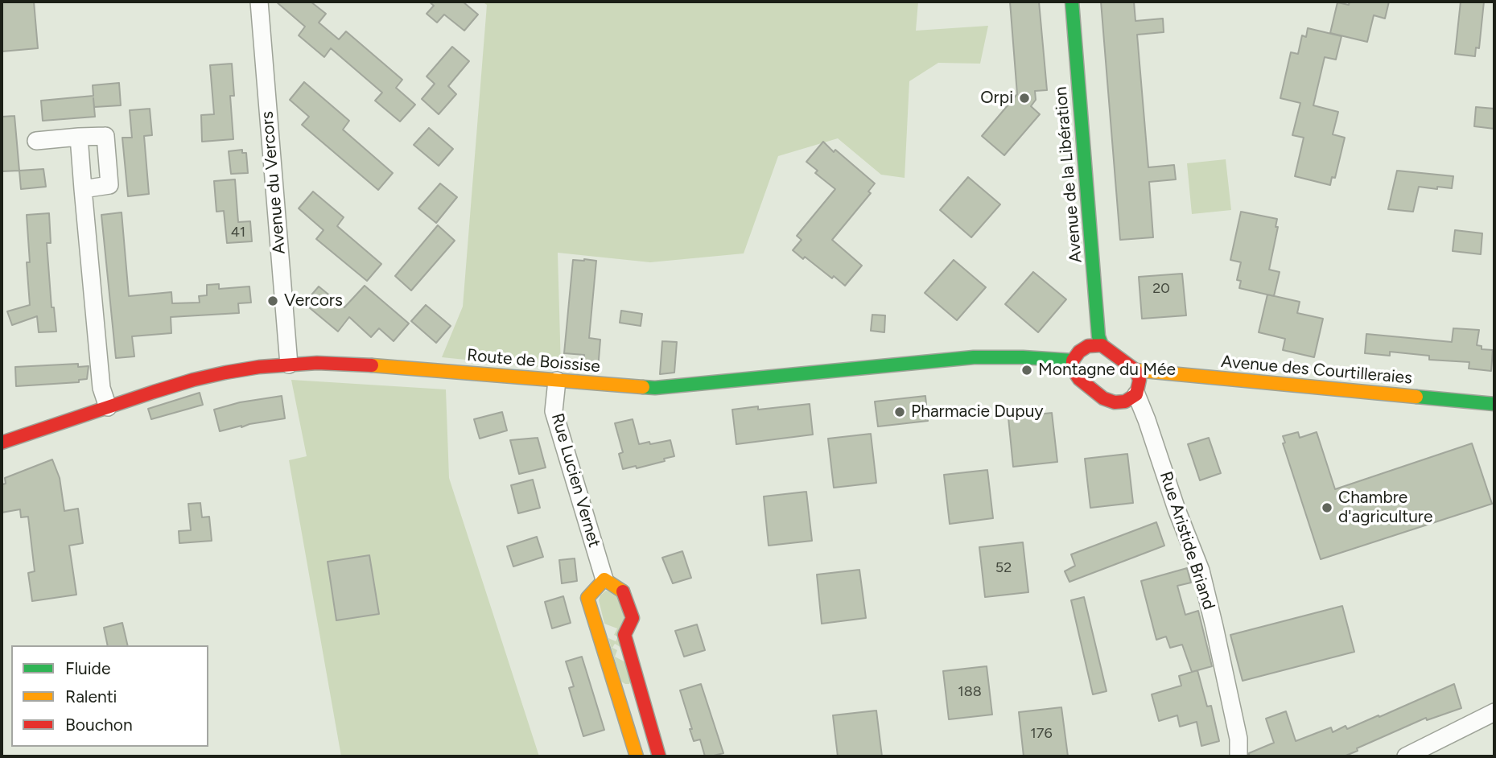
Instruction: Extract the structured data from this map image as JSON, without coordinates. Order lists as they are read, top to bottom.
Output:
{
  "streets": {
    "street": [
      "Avenue de la Libération",
      "Avenue du Vercors",
      "Route de Boissise",
      "Avenue des Courtilleraies",
      "Rue Lucien Vernet",
      "Rue Aristide Briand"
    ]
  },
  "crossings": [
    ["Avenue de la Libération", "Route de Boissise"],
    ["Avenue de la Libération", "Avenue des Courtilleraies"],
    ["Avenue de la Libération", "Rue Aristide Briand"],
    ["Avenue du Vercors", "Route de Boissise"],
    ["Route de Boissise", "Avenue des Courtilleraies"],
    ["Route de Boissise", "Rue Lucien Vernet"],
    ["Route de Boissise", "Rue Aristide Briand"],
    ["Avenue des Courtilleraies", "Rue Aristide Briand"]
  ],
  "places": [
    "Orpi",
    "Vercors",
    "Montagne du Mée",
    "Pharmacie Dupuy",
    "Chambre d'agriculture"
  ],
  "house_numbers": [
    "41",
    "20",
    "52",
    "188",
    "176"
  ],
  "legend": ["Fluide", "Ralenti", "Bouchon"]
}
